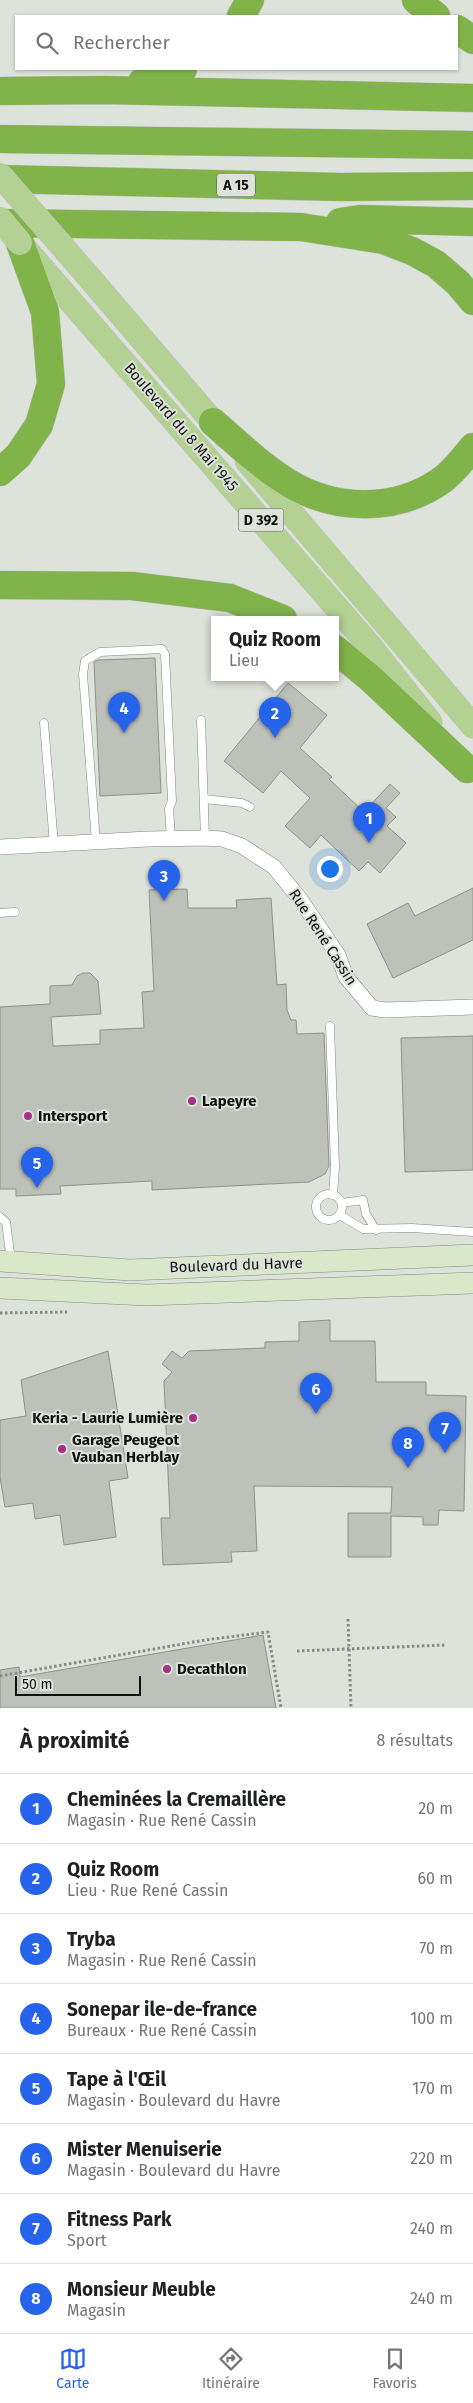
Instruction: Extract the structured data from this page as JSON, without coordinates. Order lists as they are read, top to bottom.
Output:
{
  "streets": {
    "highway": ["A 15"],
    "main road": ["Boulevard du 8 Mai 1945", "D 392", "Boulevard du Havre"],
    "street": ["Rue René Cassin"]
  },
  "crossings": [
    ["A 15", "Boulevard du 8 Mai 1945"]
  ],
  "places": [
    "Lapeyre",
    "Intersport",
    "Keria - Laurie Lumière",
    "Garage Peugeot Vauban Herblay",
    "Decathlon"
  ],
  "scale_bar": "50 m",
  "page": {
    "search": "Rechercher",
    "popup": ["Quiz Room", "Lieu"],
    "pins": [
      "4",
      "2",
      "1",
      "3",
      "5",
      "6",
      "7",
      "8"
    ],
    "scale": "50 m",
    "heading": ["À proximité", "8 résultats"],
    "list": [
      {
        "mark": "1",
        "name": "Cheminées la Cremaillère",
        "note": "Magasin · Rue René Cassin",
        "value": "20 m"
      },
      {
        "mark": "2",
        "name": "Quiz Room",
        "note": "Lieu · Rue René Cassin",
        "value": "60 m"
      },
      {
        "mark": "3",
        "name": "Tryba",
        "note": "Magasin · Rue René Cassin",
        "value": "70 m"
      },
      {
        "mark": "4",
        "name": "Sonepar ile-de-france",
        "note": "Bureaux · Rue René Cassin",
        "value": "100 m"
      },
      {
        "mark": "5",
        "name": "Tape à l'Œil",
        "note": "Magasin · Boulevard du Havre",
        "value": "170 m"
      },
      {
        "mark": "6",
        "name": "Mister Menuiserie",
        "note": "Magasin · Boulevard du Havre",
        "value": "220 m"
      },
      {
        "mark": "7",
        "name": "Fitness Park",
        "note": "Sport",
        "value": "240 m"
      },
      {
        "mark": "8",
        "name": "Monsieur Meuble",
        "note": "Magasin",
        "value": "240 m"
      }
    ],
    "nav": ["Carte", "Itinéraire", "Favoris"]
  }
}
